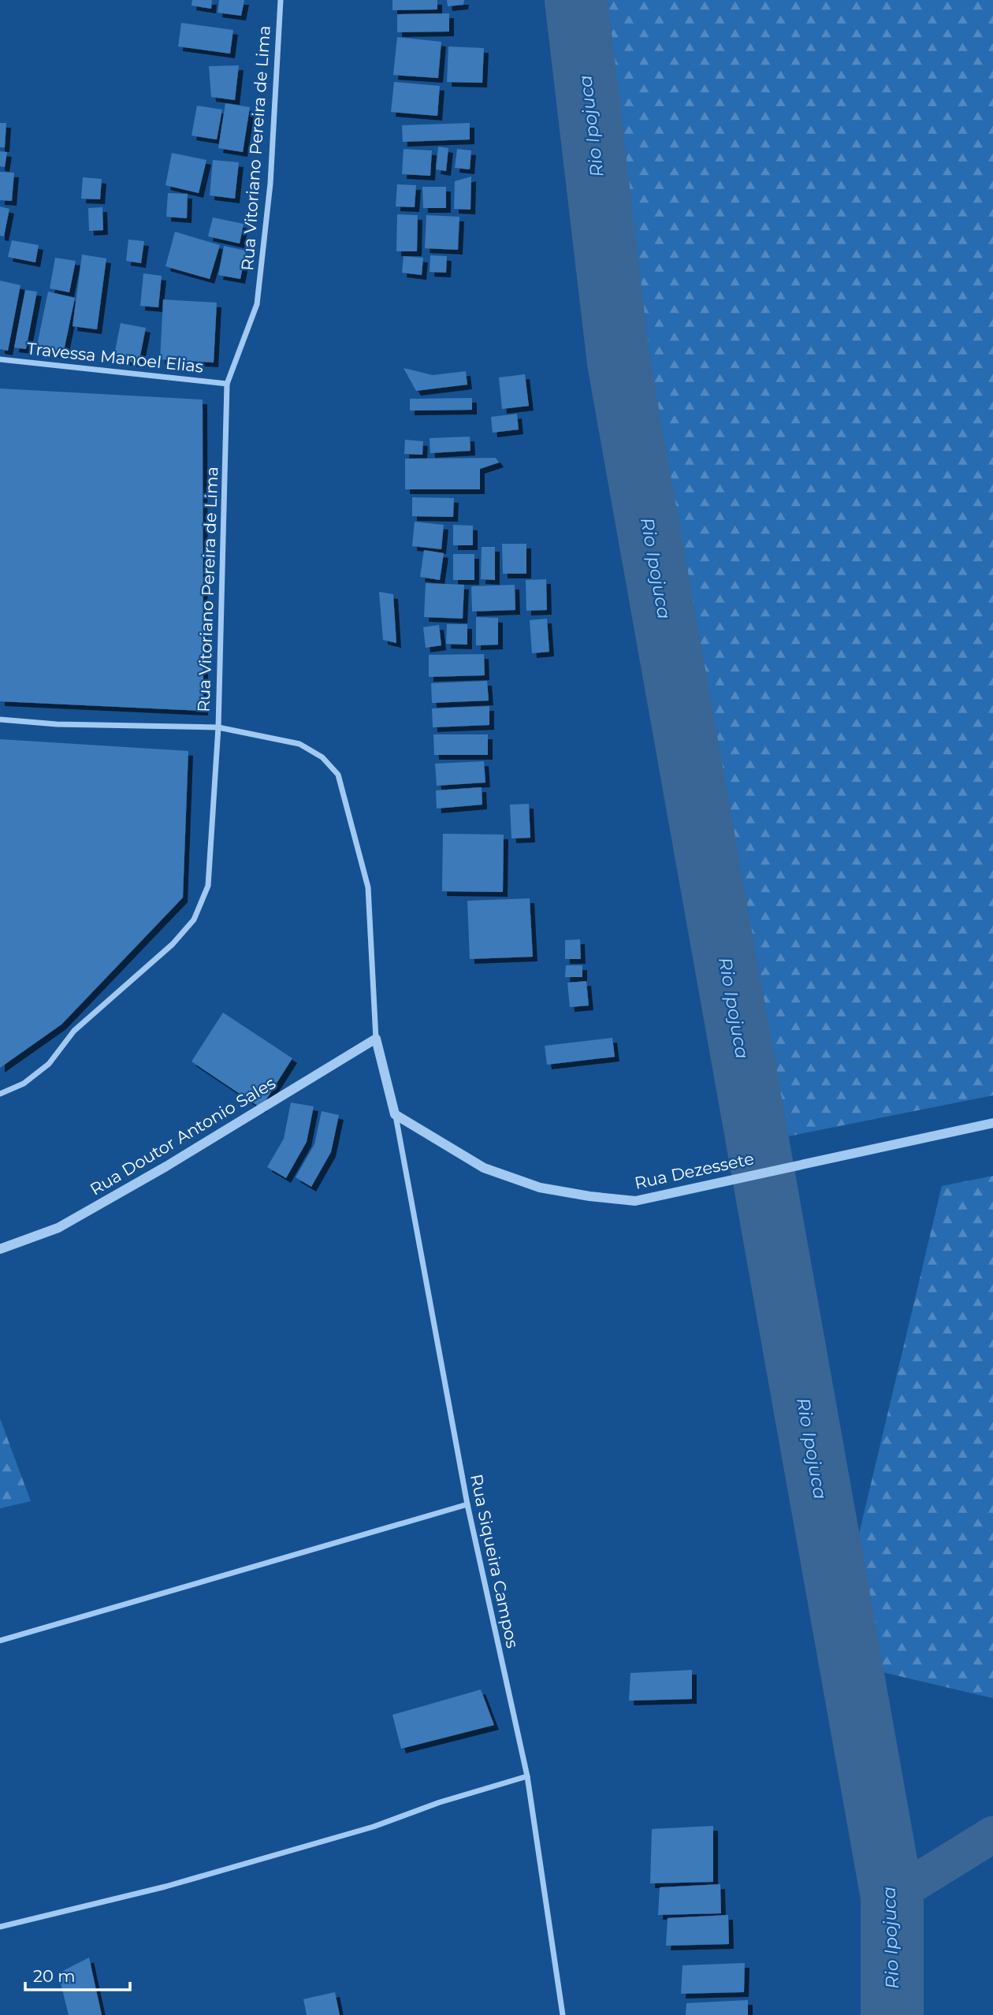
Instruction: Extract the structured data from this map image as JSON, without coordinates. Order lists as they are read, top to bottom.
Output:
{
  "streets": {
    "street": [
      "Rua Vitoriano Pereira de Lima",
      "Travessa Manoel Elias",
      "Rua Doutor Antonio Sales",
      "Rua Dezessete",
      "Rua Siqueira Campos"
    ]
  },
  "crossings": [
    ["Rua Vitoriano Pereira de Lima", "Travessa Manoel Elias"],
    ["Rua Dezessete", "Rua Siqueira Campos"]
  ],
  "water": ["Rio Ipojuca"],
  "scale_bar": "20 m"
}
